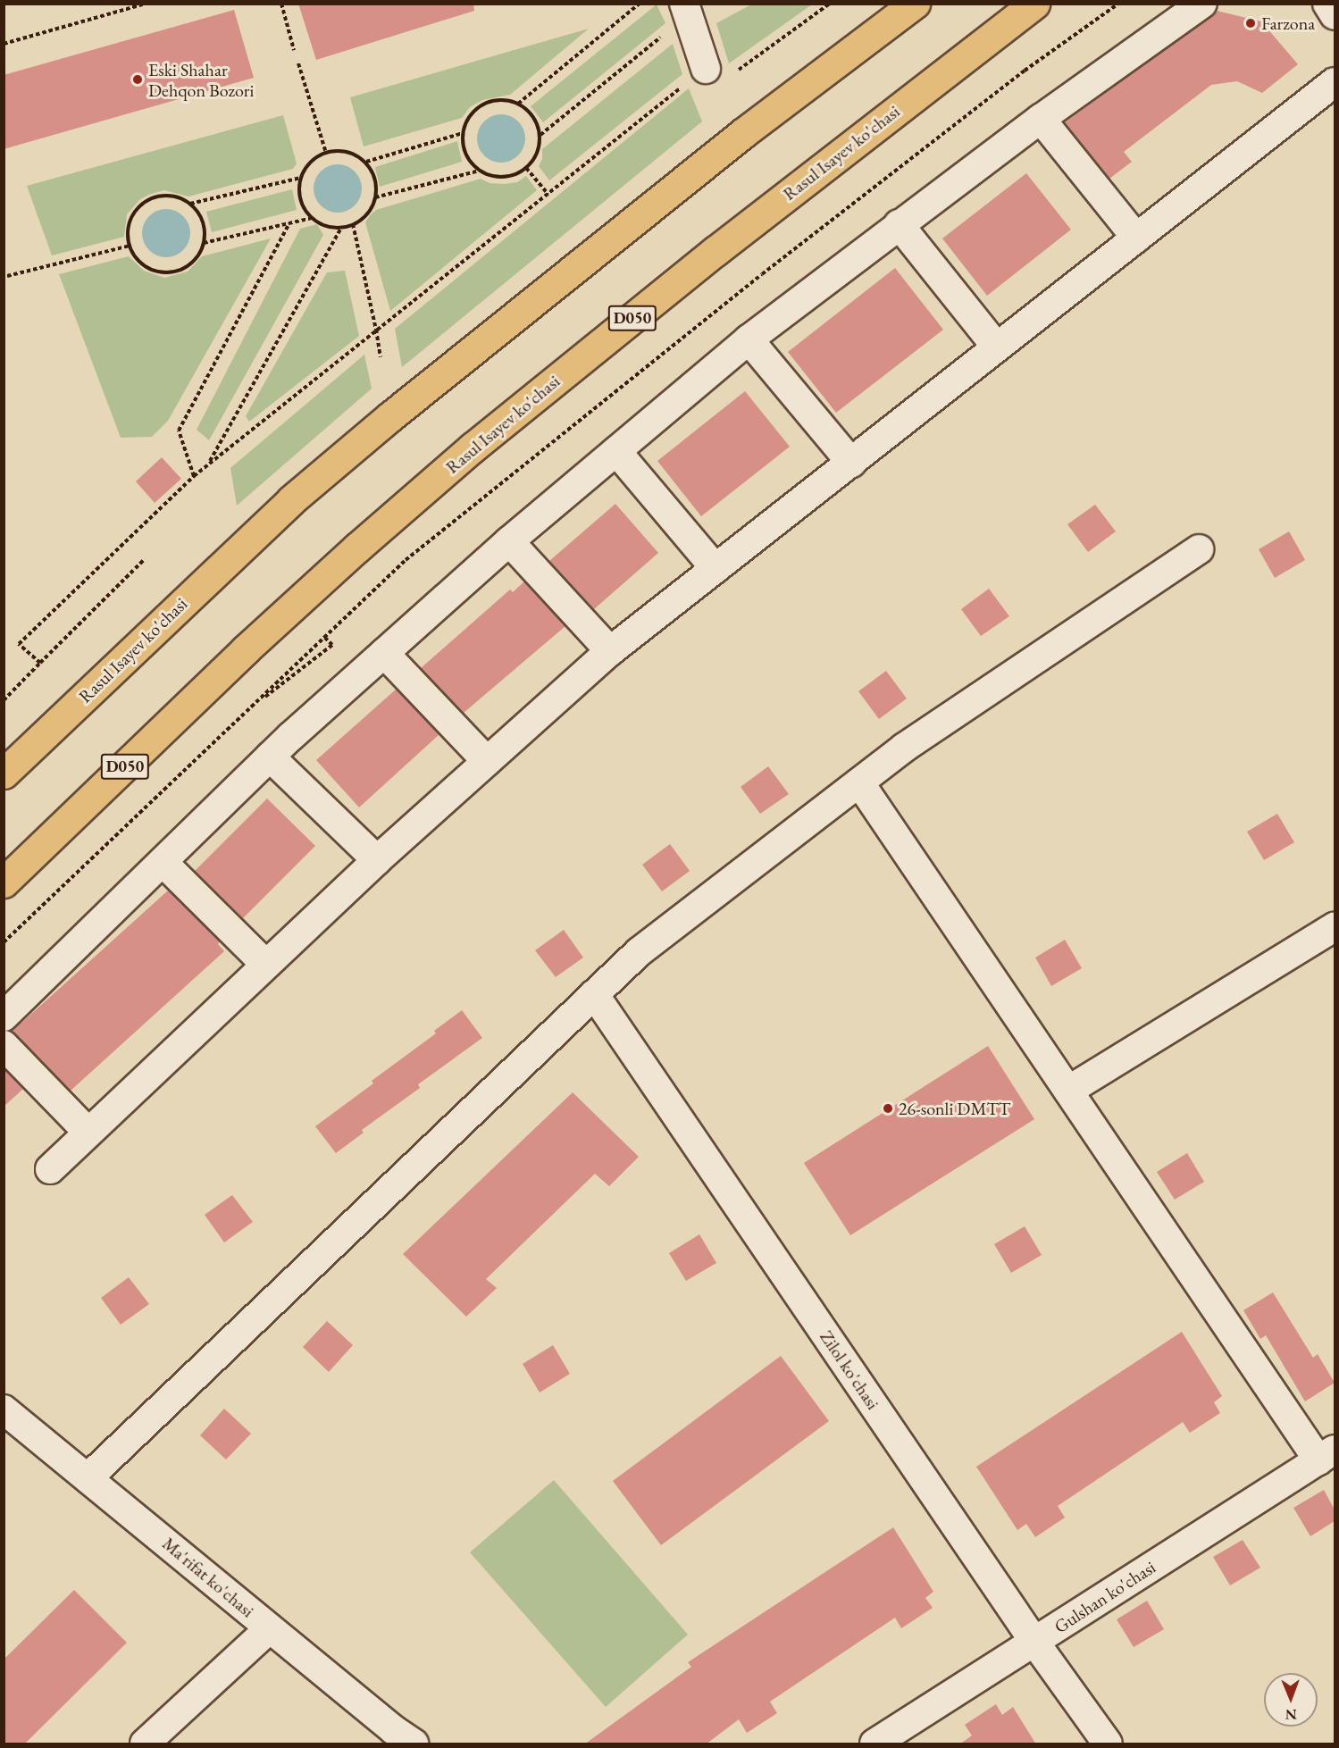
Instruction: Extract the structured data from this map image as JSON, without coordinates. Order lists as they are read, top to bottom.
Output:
{
  "streets": {
    "main road": ["Rasul Isayev ko'chasi", "D050"],
    "street": ["Zilol ko'chasi", "Ma'rifat ko'chasi", "Gulshan ko'chasi"]
  },
  "crossings": [
    ["Zilol ko'chasi", "Gulshan ko'chasi"]
  ],
  "places": ["Farzona", "Eski Shahar Dehqon Bozori", "26-sonli DMTT"],
  "north": "bottom"
}
